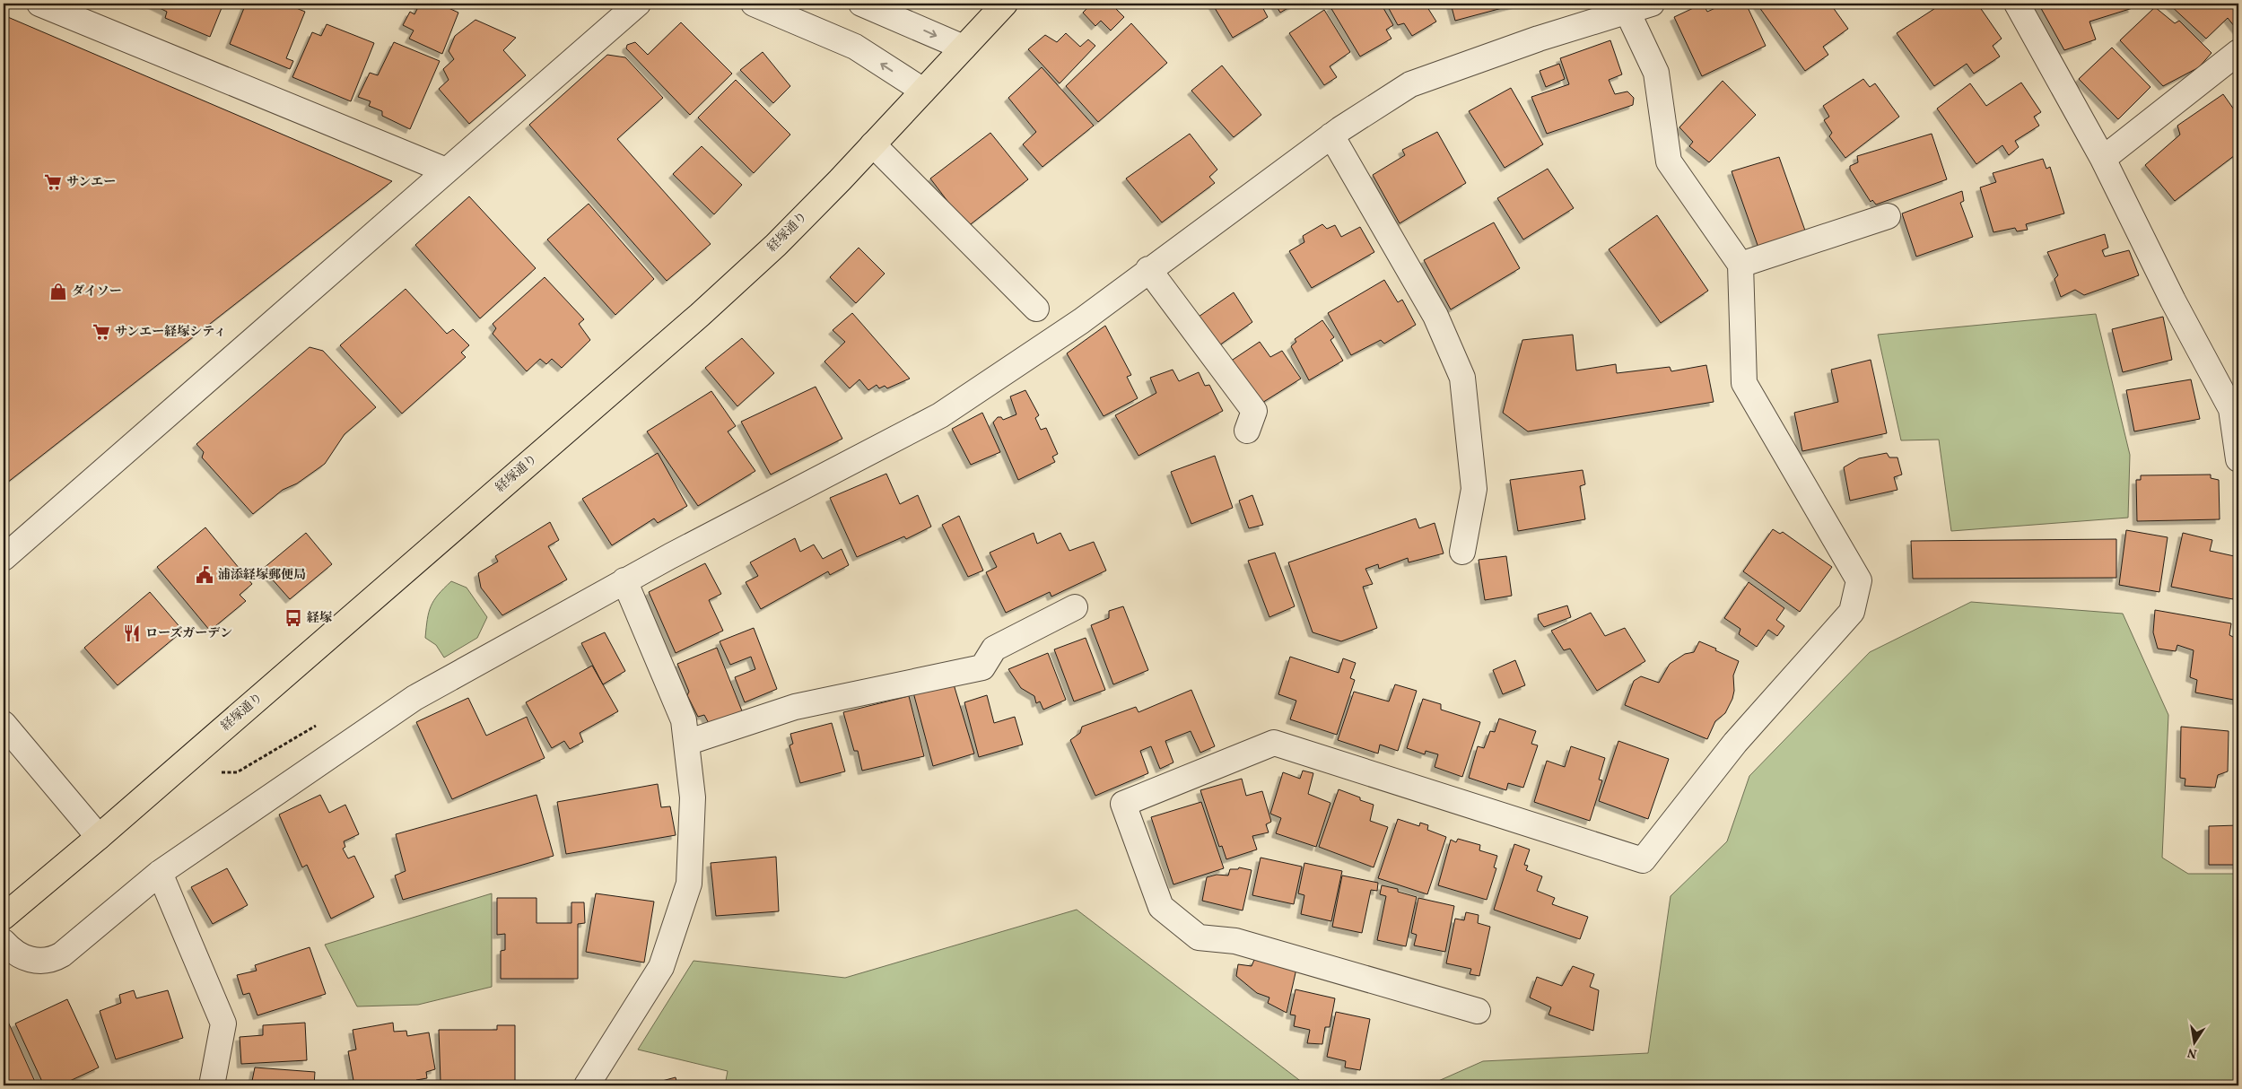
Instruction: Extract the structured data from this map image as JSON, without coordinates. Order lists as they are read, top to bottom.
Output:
{
  "streets": {
    "main road": ["経塚通り"]
  },
  "places": {
    "supermarket": ["サンエー", "サンエー経塚シティ"],
    "shop": ["ダイソー"],
    "public building": ["浦添経塚郵便局"],
    "bus stop": ["経塚"],
    "restaurant": ["ローズガーデン"]
  },
  "north": "bottom"
}
